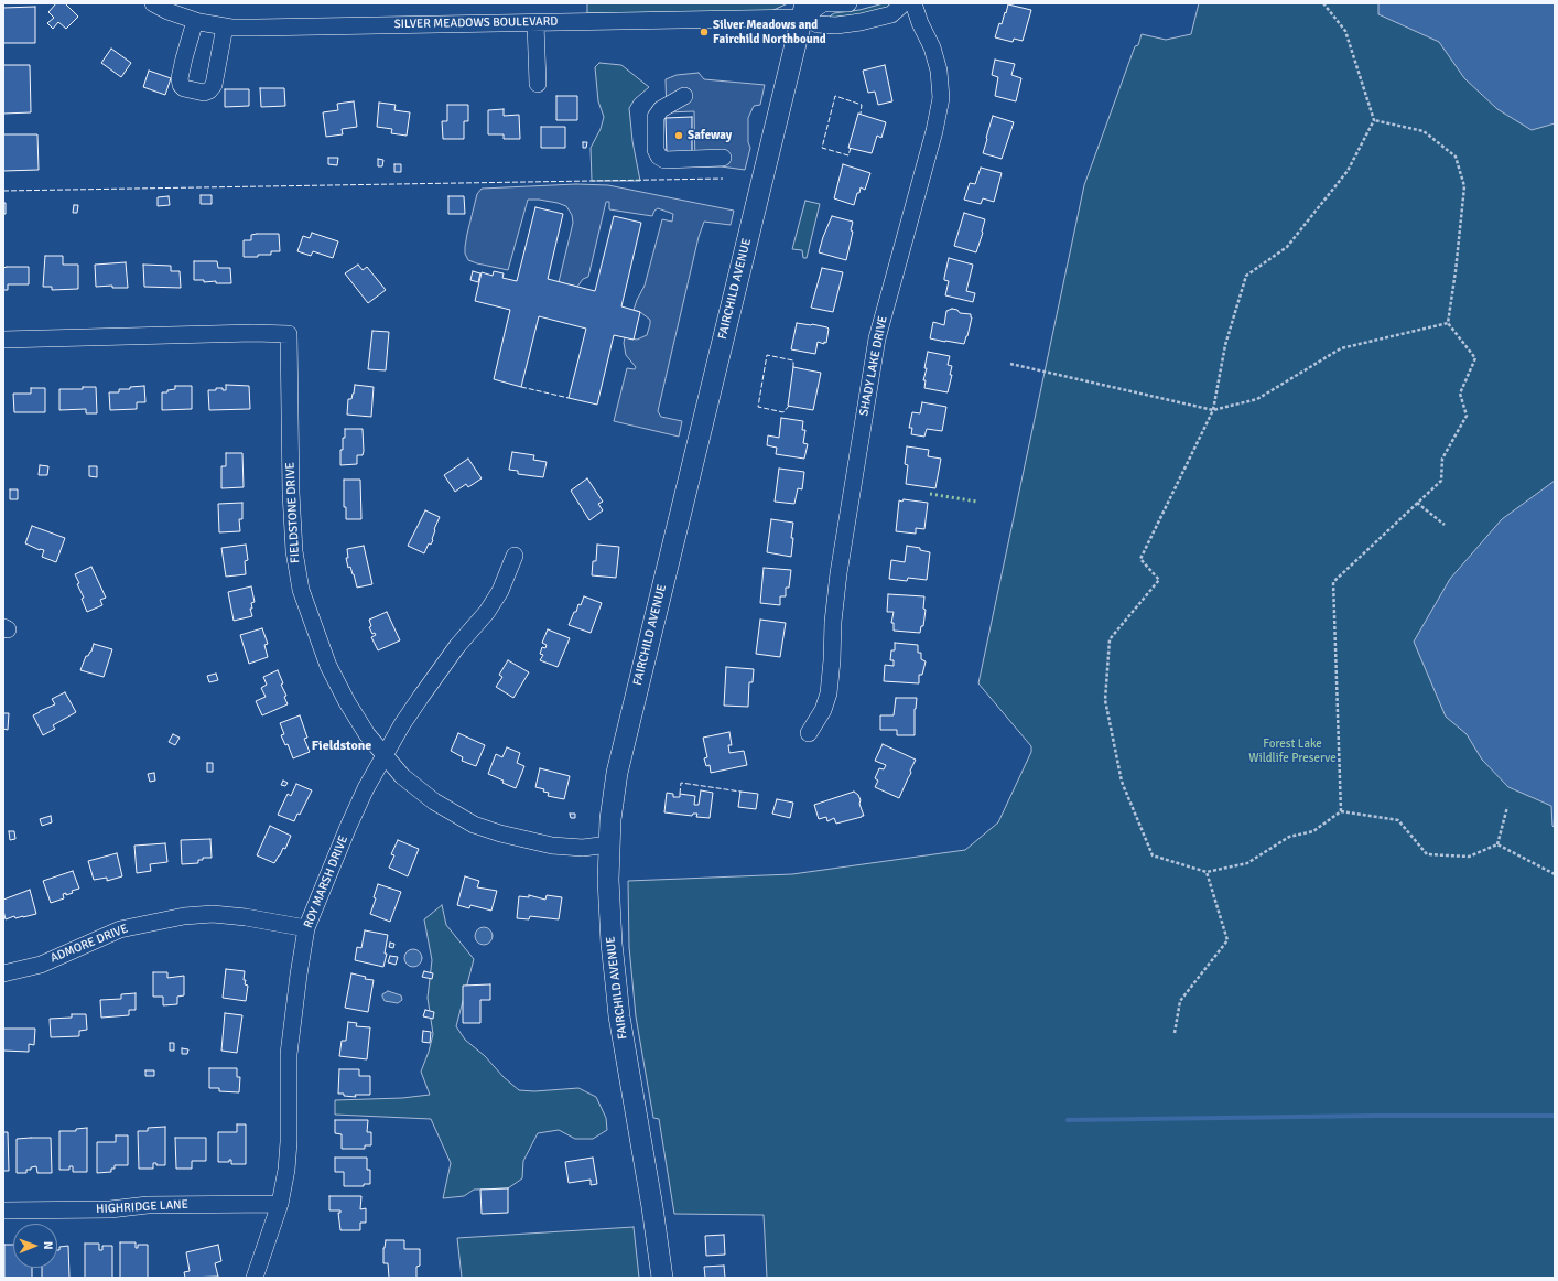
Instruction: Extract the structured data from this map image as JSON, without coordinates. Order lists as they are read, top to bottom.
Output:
{
  "streets": {
    "main road": ["FAIRCHILD AVENUE"],
    "street": [
      "SILVER MEADOWS BOULEVARD",
      "SHADY LAKE DRIVE",
      "FIELDSTONE DRIVE",
      "ROY MARSH DRIVE",
      "ADMORE DRIVE",
      "HIGHRIDGE LANE"
    ]
  },
  "crossings": [
    ["SILVER MEADOWS BOULEVARD", "FAIRCHILD AVENUE"],
    ["FAIRCHILD AVENUE", "FIELDSTONE DRIVE"],
    ["FIELDSTONE DRIVE", "ROY MARSH DRIVE"],
    ["ROY MARSH DRIVE", "ADMORE DRIVE"],
    ["ROY MARSH DRIVE", "HIGHRIDGE LANE"]
  ],
  "districts": ["Fieldstone"],
  "parks": ["Forest Lake Wildlife Preserve"],
  "places": ["Silver Meadows and Fairchild Northbound", "Safeway"],
  "north": "right"
}
